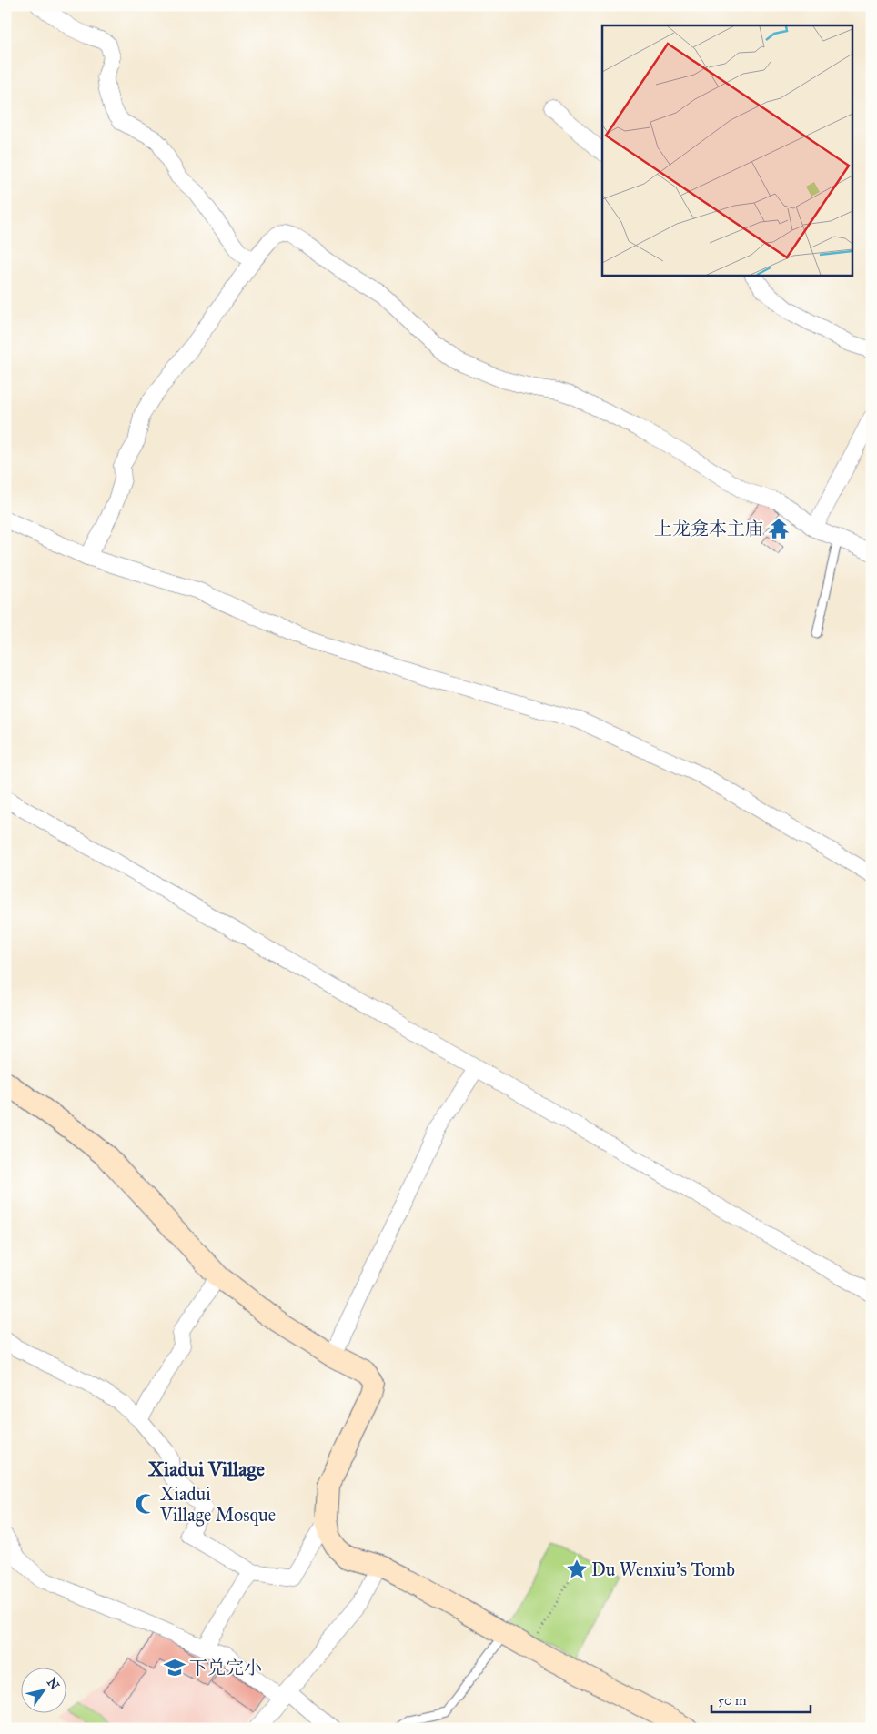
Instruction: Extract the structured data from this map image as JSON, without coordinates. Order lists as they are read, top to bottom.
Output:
{
  "districts": ["Xiadui Village"],
  "places": {
    "temple": ["上龙龛本主庙"],
    "mosque": ["Xiadui Village Mosque"],
    "place": ["Du Wenxiu's Tomb"],
    "school or university": ["下兑完小"]
  },
  "scale_bar": "50 m",
  "north": "top right"
}
